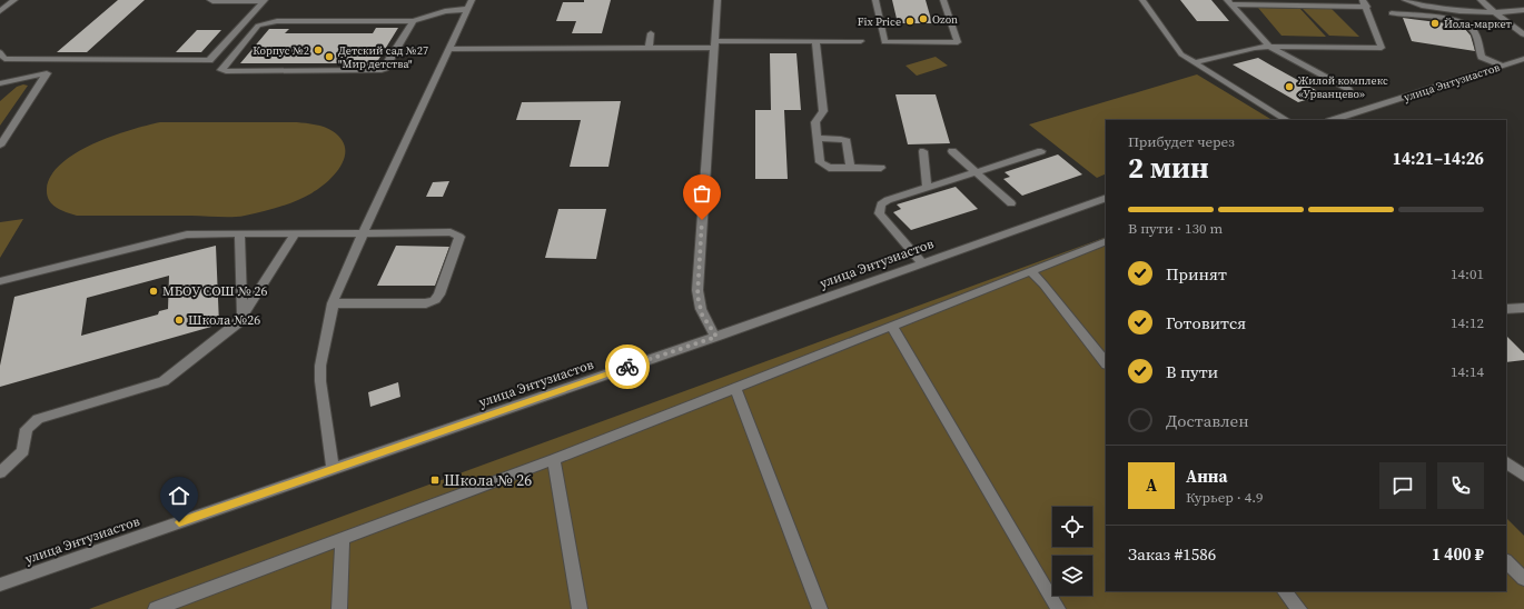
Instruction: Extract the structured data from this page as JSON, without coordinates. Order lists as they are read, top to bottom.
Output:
{
  "streets": {
    "street": ["улица Энтузиастов"]
  },
  "places": {
    "other": [
      "Ozon",
      "Fix Price",
      "Йола-маркет",
      "Корпус №2",
      "Детский сад №27 \"Мир детства\"",
      "Жилой комплекс «Урванцево»",
      "МБОУ СОШ № 26",
      "Школа №26"
    ],
    "transit": ["Школа № 26"]
  },
  "page": {
    "heading": ["2 мин", "Прибудет через", "14:21–14:26"],
    "panel": [
      "Анна",
      "Курьер · 4.9",
      "Заказ #1586",
      "1 400 ₽"
    ],
    "bar": "В пути · 130 m",
    "list": [
      ["Принят", "14:01"],
      ["Готовится", "14:12"],
      ["В пути", "14:14"],
      "Доставлен"
    ],
    "round": "А"
  }
}
